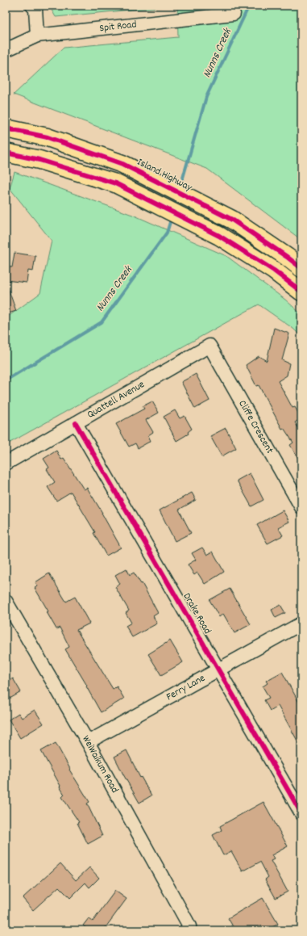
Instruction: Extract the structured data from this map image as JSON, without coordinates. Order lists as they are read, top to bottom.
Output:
{
  "streets": {
    "main road": ["Island Highway"],
    "street": [
      "Spit Road",
      "Quattell Avenue",
      "Cliffe Crescent",
      "Drake Road",
      "Ferry Lane",
      "WeiWaikum Road"
    ]
  },
  "crossings": [
    ["Quattell Avenue", "Cliffe Crescent"],
    ["Quattell Avenue", "Drake Road"],
    ["Drake Road", "Ferry Lane"],
    ["Ferry Lane", "WeiWaikum Road"]
  ],
  "water": ["Nunns Creek"]
}
